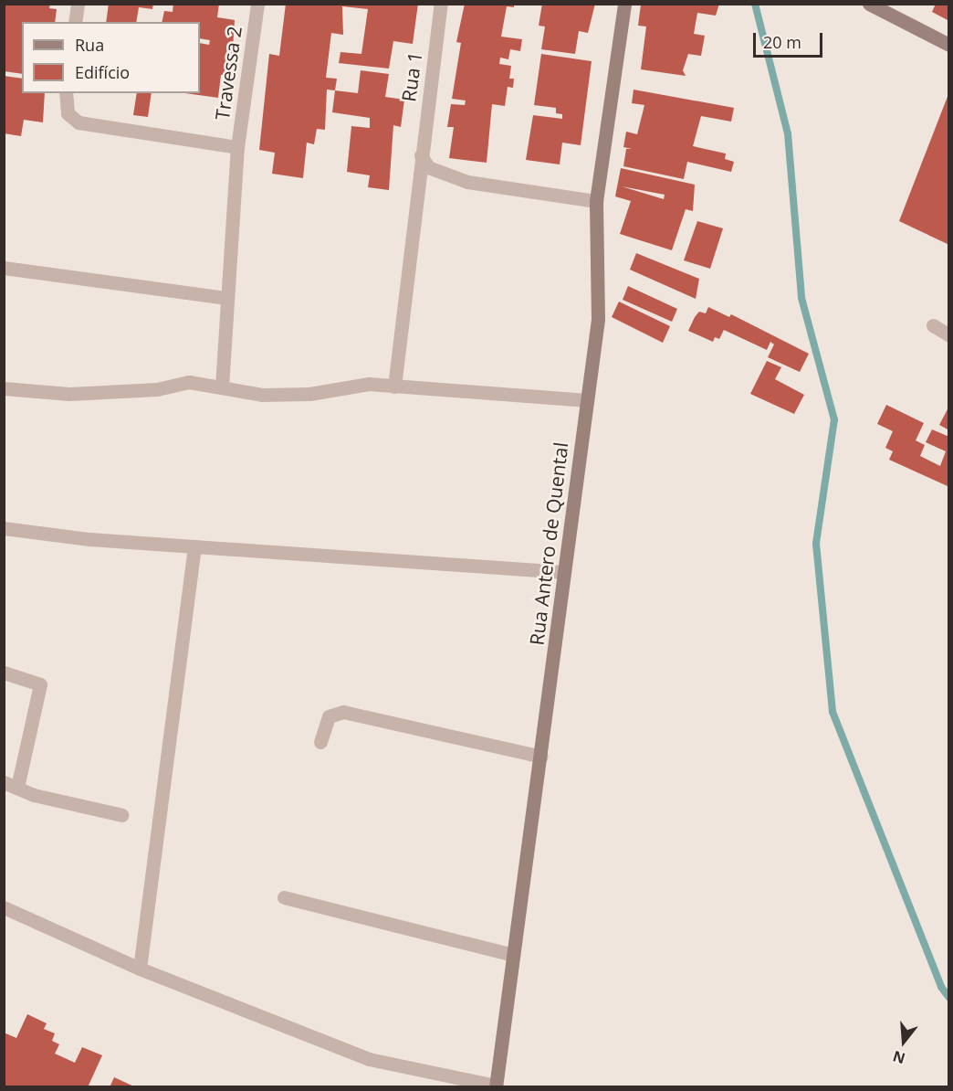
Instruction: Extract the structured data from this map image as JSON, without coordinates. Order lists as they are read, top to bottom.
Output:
{
  "streets": {
    "street": ["Travessa 2", "Rua 1", "Rua Antero de Quental"]
  },
  "legend": ["Rua", "Edifício"],
  "scale_bar": "20 m",
  "north": "bottom"
}
